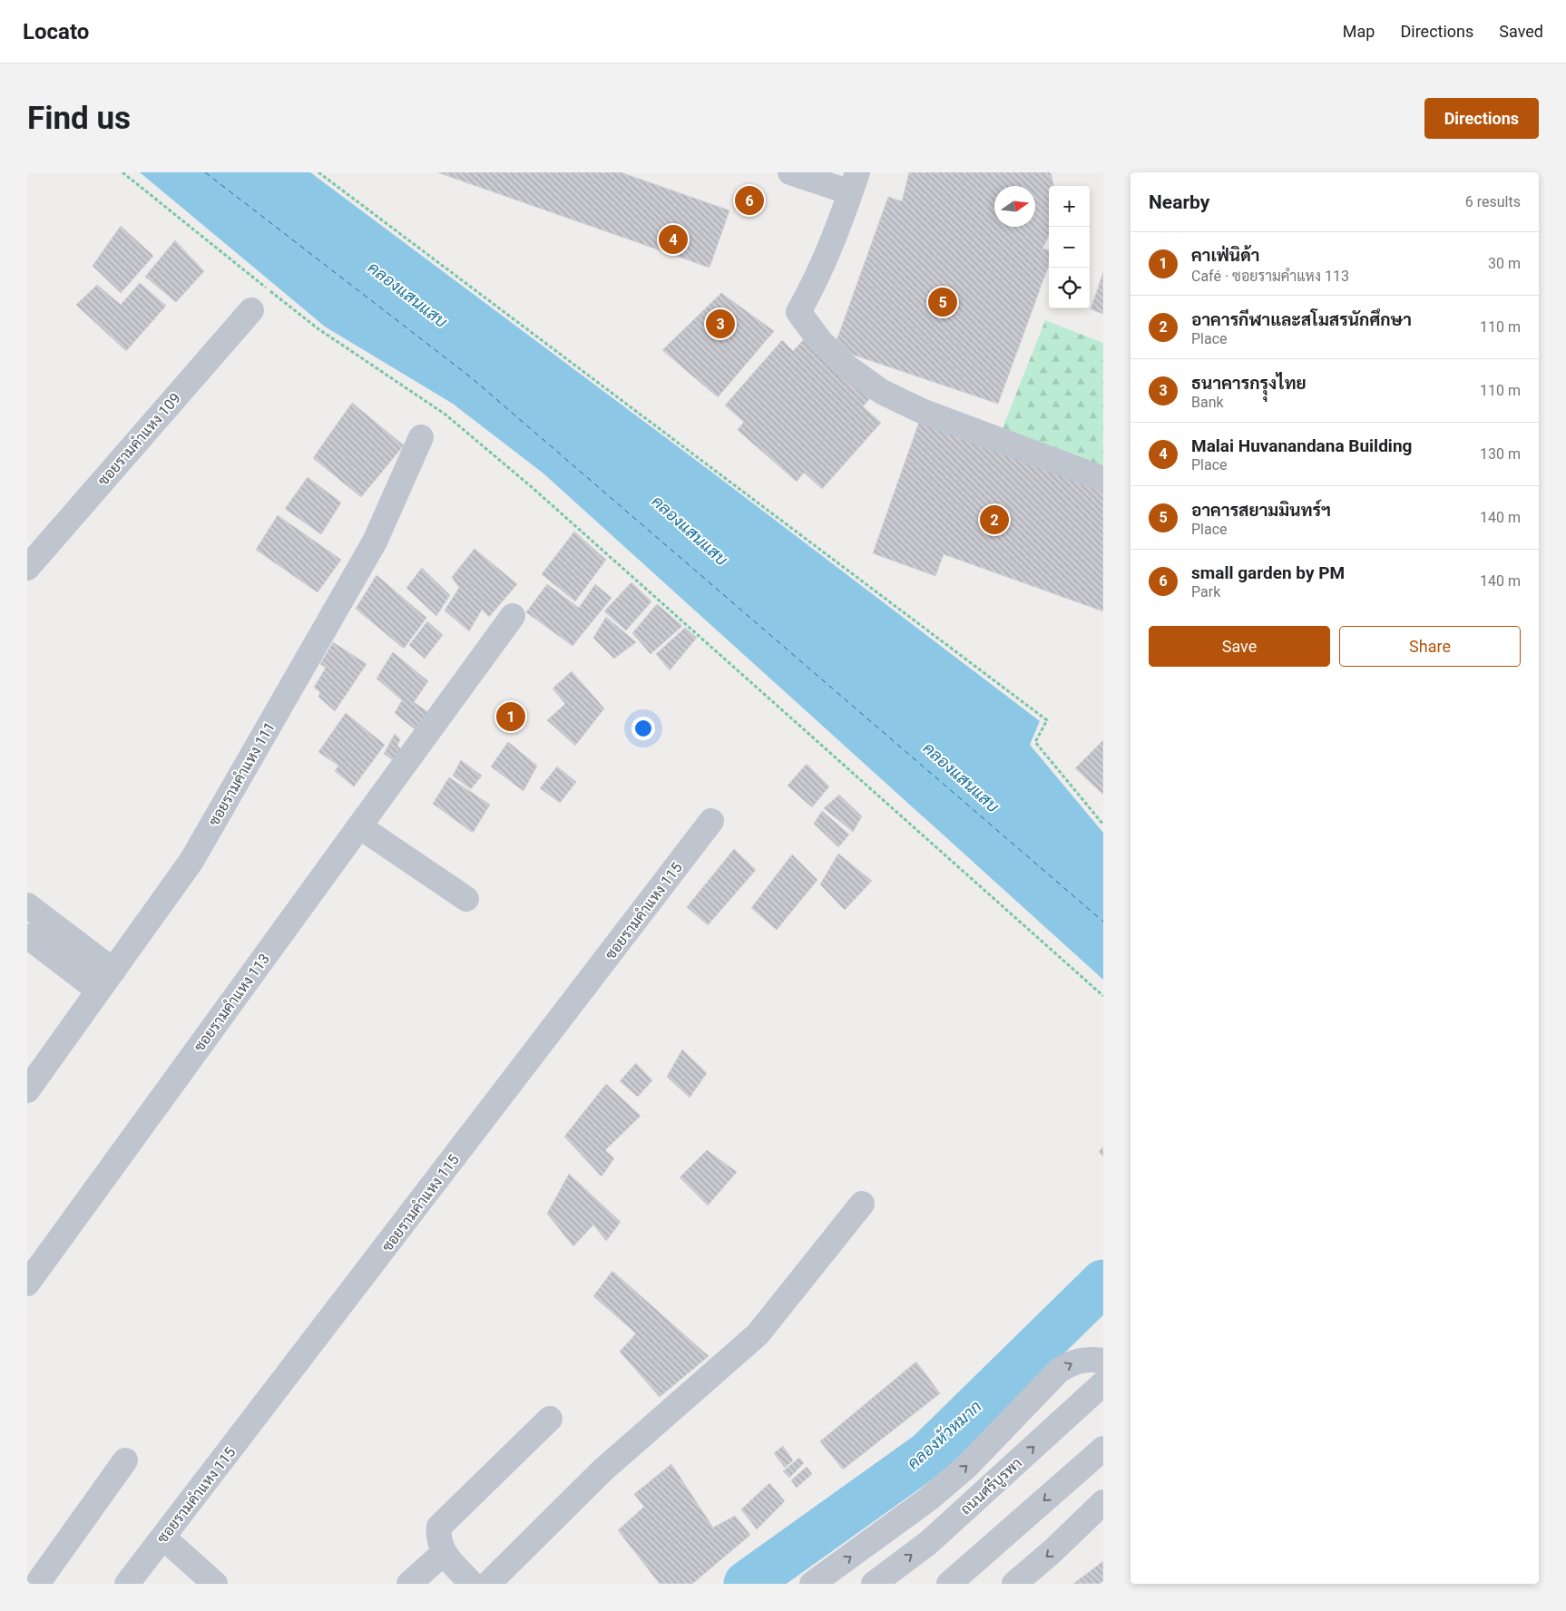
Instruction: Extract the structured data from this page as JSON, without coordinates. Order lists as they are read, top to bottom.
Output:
{
  "streets": {
    "street": [
      "ซอยรามคำแหง 109",
      "ซอยรามคำแหง 111",
      "ซอยรามคำแหง 115",
      "ซอยรามคำแหง 113",
      "ถนนศรีบูรพา"
    ]
  },
  "water": ["คลองแสนแสบ", "คลองหัวหมาก"],
  "north": "right",
  "page": {
    "header": "Locato",
    "nav": ["Map", "Directions", "Saved"],
    "buttons": [
      "Directions",
      ["Save", "Share"]
    ],
    "title": "Find us",
    "heading": ["Nearby", "6 results"],
    "pins": [
      "6",
      "4",
      "5",
      "3",
      "2",
      "1"
    ],
    "map_buttons": ["+", "−"],
    "list": [
      {
        "mark": "1",
        "name": "คาเฟ่นิด้า",
        "note": "Café · ซอยรามคำแหง 113",
        "value": "30 m"
      },
      {
        "mark": "2",
        "name": "อาคารกีฬาและสโมสรนักศึกษา",
        "note": "Place",
        "value": "110 m"
      },
      {
        "mark": "3",
        "name": "ธนาคารกรุุงไทย",
        "note": "Bank",
        "value": "110 m"
      },
      {
        "mark": "4",
        "name": "Malai Huvanandana Building",
        "note": "Place",
        "value": "130 m"
      },
      {
        "mark": "5",
        "name": "อาคารสยามมินทร์ฯ",
        "note": "Place",
        "value": "140 m"
      },
      {
        "mark": "6",
        "name": "small garden by PM",
        "note": "Park",
        "value": "140 m"
      }
    ]
  }
}
